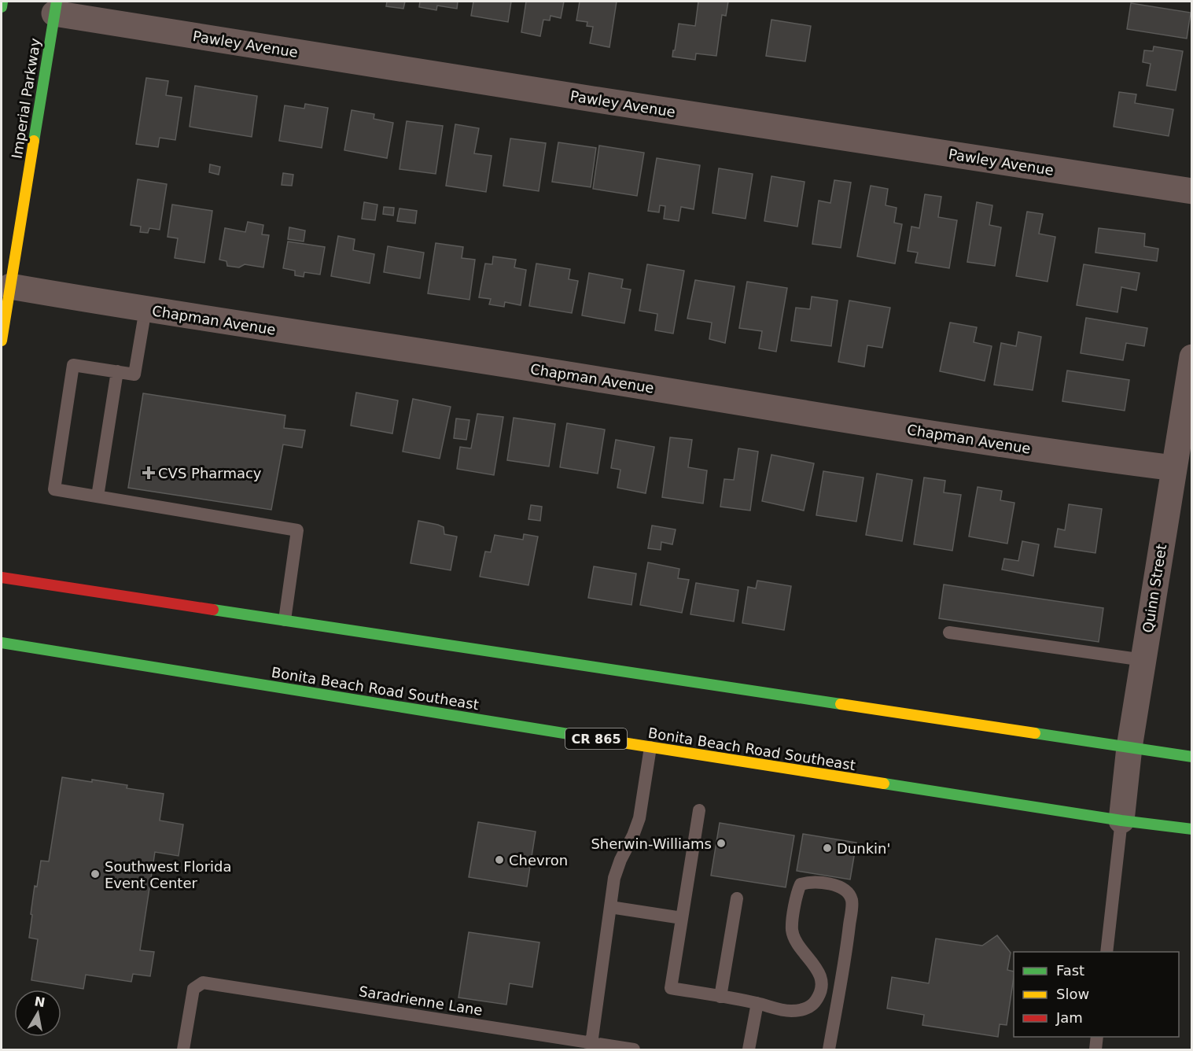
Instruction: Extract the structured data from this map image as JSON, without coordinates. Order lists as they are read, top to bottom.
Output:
{
  "streets": {
    "main road": ["Imperial Parkway", "Bonita Beach Road Southeast", "CR 865"],
    "street": ["Pawley Avenue", "Chapman Avenue", "Quinn Street"],
    "lane": ["Saradrienne Lane"]
  },
  "crossings": [
    ["Pawley Avenue", "Imperial Parkway"],
    ["Imperial Parkway", "Chapman Avenue"],
    ["Chapman Avenue", "Quinn Street"],
    ["Quinn Street", "Bonita Beach Road Southeast"]
  ],
  "places": {
    "health": ["CVS Pharmacy"],
    "other": [
      "Sherwin-Williams",
      "Dunkin'",
      "Chevron",
      "Southwest Florida Event Center"
    ]
  },
  "legend": ["Fast", "Slow", "Jam"],
  "north": "top"
}
